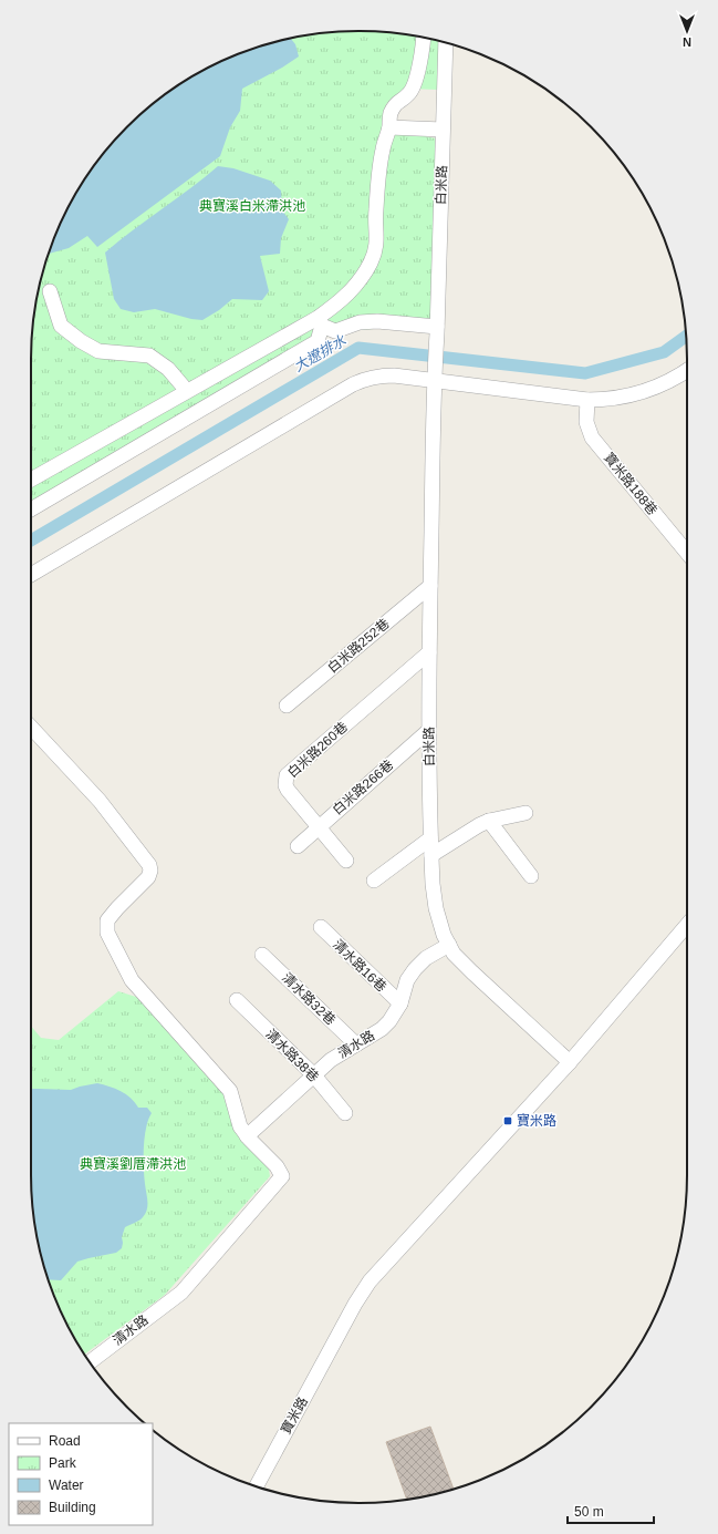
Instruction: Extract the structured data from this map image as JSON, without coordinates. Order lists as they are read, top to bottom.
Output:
{
  "streets": {
    "street": [
      "白米路",
      "寶米路188巷",
      "白米路252巷",
      "白米路260巷",
      "白米路266巷",
      "清水路16巷",
      "清水路32巷",
      "清水路",
      "清水路38巷",
      "寶米路"
    ]
  },
  "crossings": [
    ["白米路", "白米路252巷"],
    ["白米路", "白米路260巷"],
    ["白米路", "白米路266巷"],
    ["白米路", "清水路"],
    ["白米路", "寶米路"],
    ["白米路260巷", "白米路266巷"],
    ["清水路16巷", "清水路"],
    ["清水路32巷", "清水路"],
    ["清水路", "清水路38巷"]
  ],
  "water": ["大遼排水"],
  "parks": ["典寶溪白米滯洪池", "典寶溪劉厝滯洪池"],
  "places": {
    "transit": ["寶米路"]
  },
  "legend": [
    "Road",
    "Park",
    "Water",
    "Building"
  ],
  "scale_bar": "50 m",
  "north": "bottom"
}
